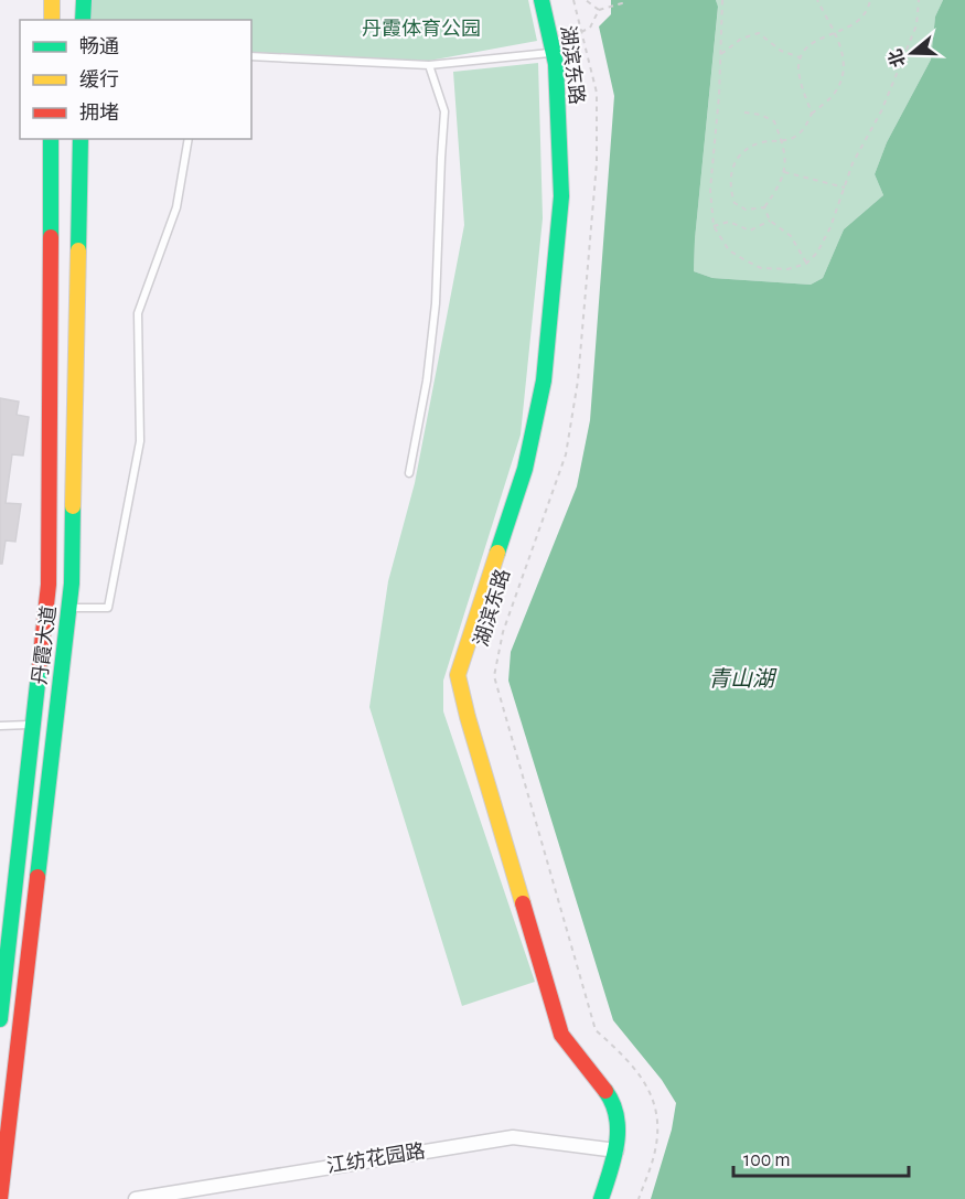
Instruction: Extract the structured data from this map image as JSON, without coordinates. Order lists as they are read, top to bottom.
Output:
{
  "streets": {
    "main road": ["湖滨东路", "丹霞大道"],
    "street": ["江纺花园路"]
  },
  "crossings": [
    ["湖滨东路", "江纺花园路"]
  ],
  "water": ["青山湖"],
  "parks": ["丹霞体育公园"],
  "legend": ["畅通", "缓行", "拥堵"],
  "scale_bar": "100 m",
  "north": "left"
}
